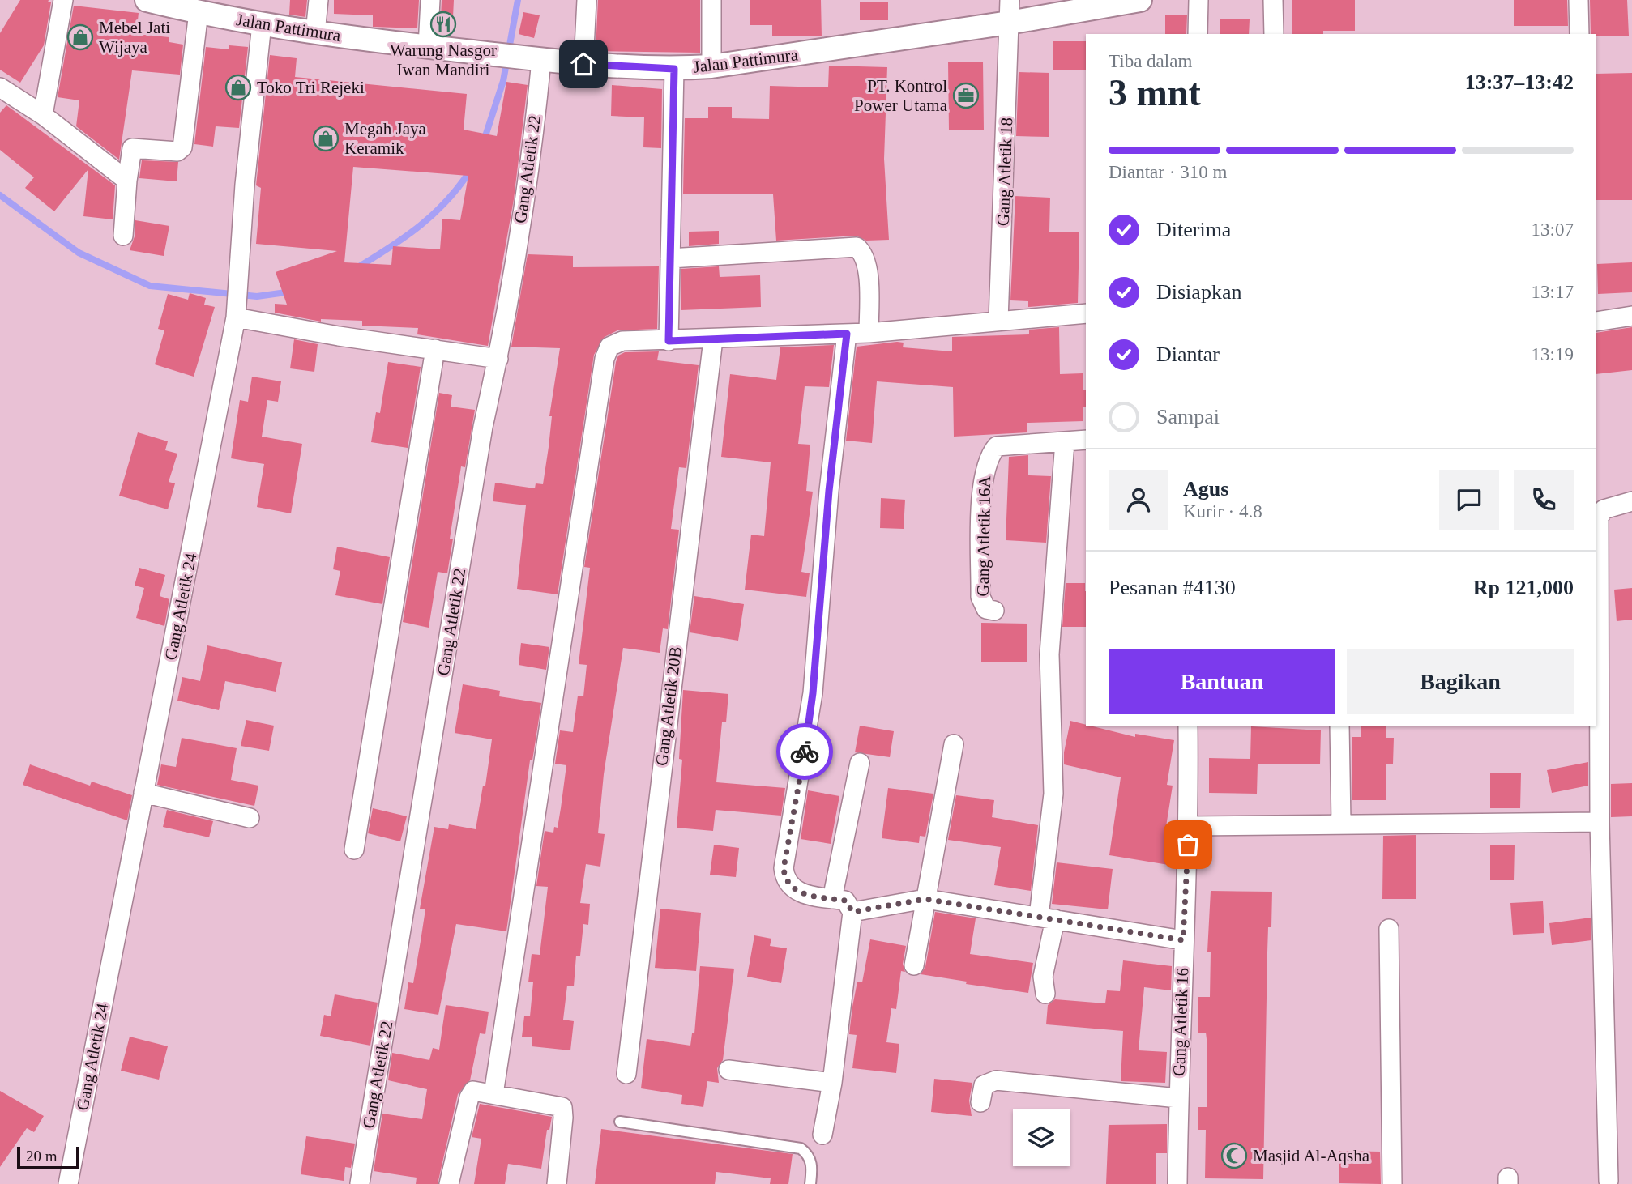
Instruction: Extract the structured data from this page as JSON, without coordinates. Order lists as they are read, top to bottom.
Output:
{
  "streets": {
    "street": [
      "Jalan Pattimura",
      "Gang Atletik 22",
      "Gang Atletik 18",
      "Gang Atletik 16A",
      "Gang Atletik 24",
      "Gang Atletik 20B",
      "Gang Atletik 16"
    ]
  },
  "crossings": [
    ["Jalan Pattimura", "Gang Atletik 22"],
    ["Jalan Pattimura", "Gang Atletik 18"],
    ["Jalan Pattimura", "Gang Atletik 24"]
  ],
  "places": {
    "restaurant": ["Warung Nasgor Iwan Mandiri"],
    "shop": ["Mebel Jati Wijaya", "Toko Tri Rejeki", "Megah Jaya Keramik"],
    "office": ["PT. Kontrol Power Utama"],
    "mosque": ["Masjid Al-Aqsha"]
  },
  "scale_bar": "20 m",
  "page": {
    "heading": ["3 mnt", "Tiba dalam", "13:37–13:42"],
    "panel": [
      "Agus",
      "Kurir · 4.8",
      "Pesanan #4130",
      "Rp 121,000"
    ],
    "bar": "Diantar · 310 m",
    "list": [
      ["Diterima", "13:07"],
      ["Disiapkan", "13:17"],
      ["Diantar", "13:19"],
      "Sampai"
    ],
    "buttons": ["Bantuan", "Bagikan"],
    "scale": "20 m"
  }
}
